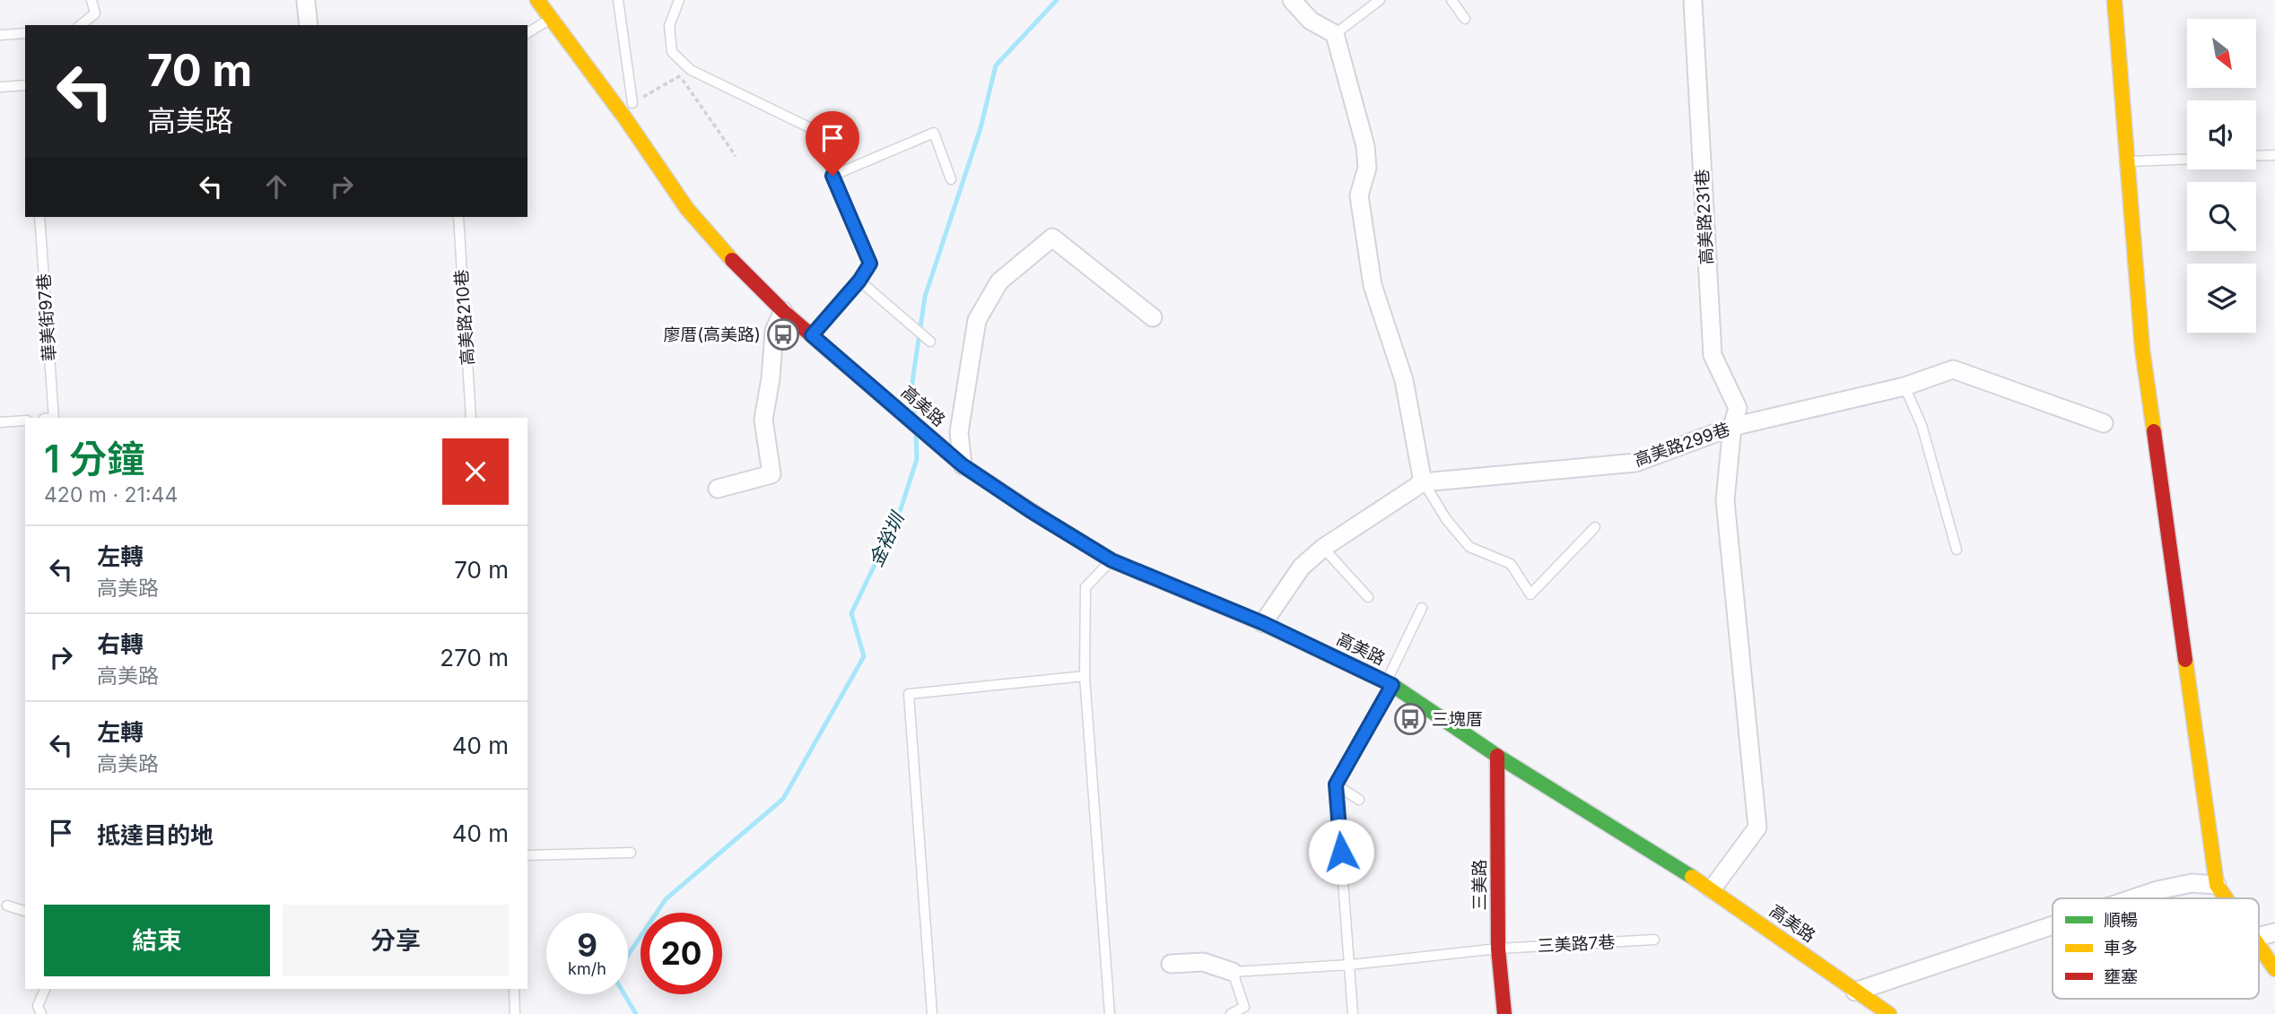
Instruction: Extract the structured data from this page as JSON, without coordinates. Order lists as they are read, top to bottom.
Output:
{
  "streets": {
    "street": [
      "高美路231巷",
      "高美路",
      "高美路299巷",
      "三美路"
    ],
    "lane": ["華美街97巷", "高美路210巷", "三美路7巷"]
  },
  "crossings": [
    ["高美路231巷", "高美路"],
    ["高美路231巷", "高美路299巷"],
    ["高美路", "高美路299巷"],
    ["高美路", "三美路"],
    ["三美路", "三美路7巷"]
  ],
  "water": ["金裕圳"],
  "places": {
    "bus stop": ["廖厝(高美路)", "三塊厝"]
  },
  "legend": ["順暢", "車多", "壅塞"],
  "north": "bottom right",
  "page": {
    "turn": ["70 m", "高美路"],
    "heading": ["1 分鐘", "420 m · 21:44"],
    "list": [
      {
        "name": "左轉",
        "note": "高美路",
        "value": "70 m"
      },
      {
        "name": "右轉",
        "note": "高美路",
        "value": "270 m"
      },
      {
        "name": "左轉",
        "note": "高美路",
        "value": "40 m"
      },
      {
        "name": "抵達目的地",
        "value": "40 m"
      }
    ],
    "buttons": ["結束", "分享"],
    "speed": "9 km/h",
    "limit": "20"
  }
}
